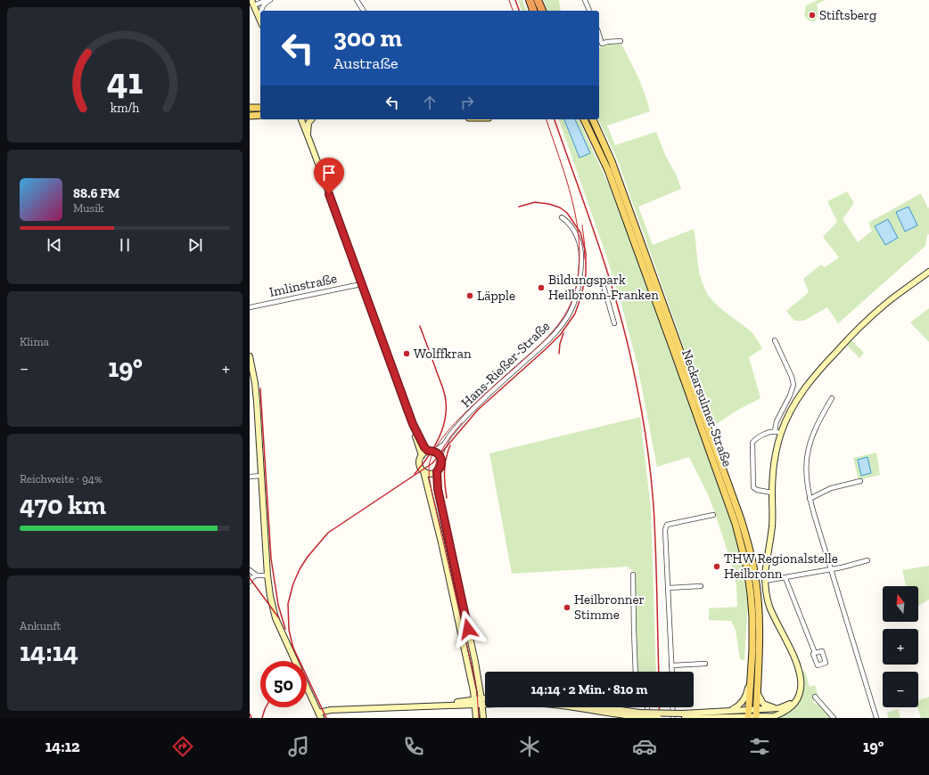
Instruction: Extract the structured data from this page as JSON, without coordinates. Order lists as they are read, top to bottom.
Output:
{
  "streets": {
    "main road": ["Neckarsulmer Straße"],
    "street": ["Imlinstraße", "Hans-Rießer-Straße"]
  },
  "places": [
    "Stiftsberg",
    "Bildungspark Heilbronn-Franken",
    "Läpple",
    "Wolffkran",
    "THW Regionalstelle Heilbronn",
    "Heilbronner Stimme"
  ],
  "north": "top",
  "page": {
    "turn": ["300 m", "Austraße"],
    "song": ["88.6 FM", "Musik"],
    "tile": [
      "Klima",
      ["Reichweite · 94%", "470 km"],
      ["Ankunft", "14:14"]
    ],
    "heat": ["−", "19°", "+"],
    "map_buttons": ["+", "−"],
    "limit": "50",
    "trip": "14:14 · 2 Min. · 810 m",
    "tabs": ["14:12", "19°"],
    "gauge": ["41", "km/h"]
  }
}
